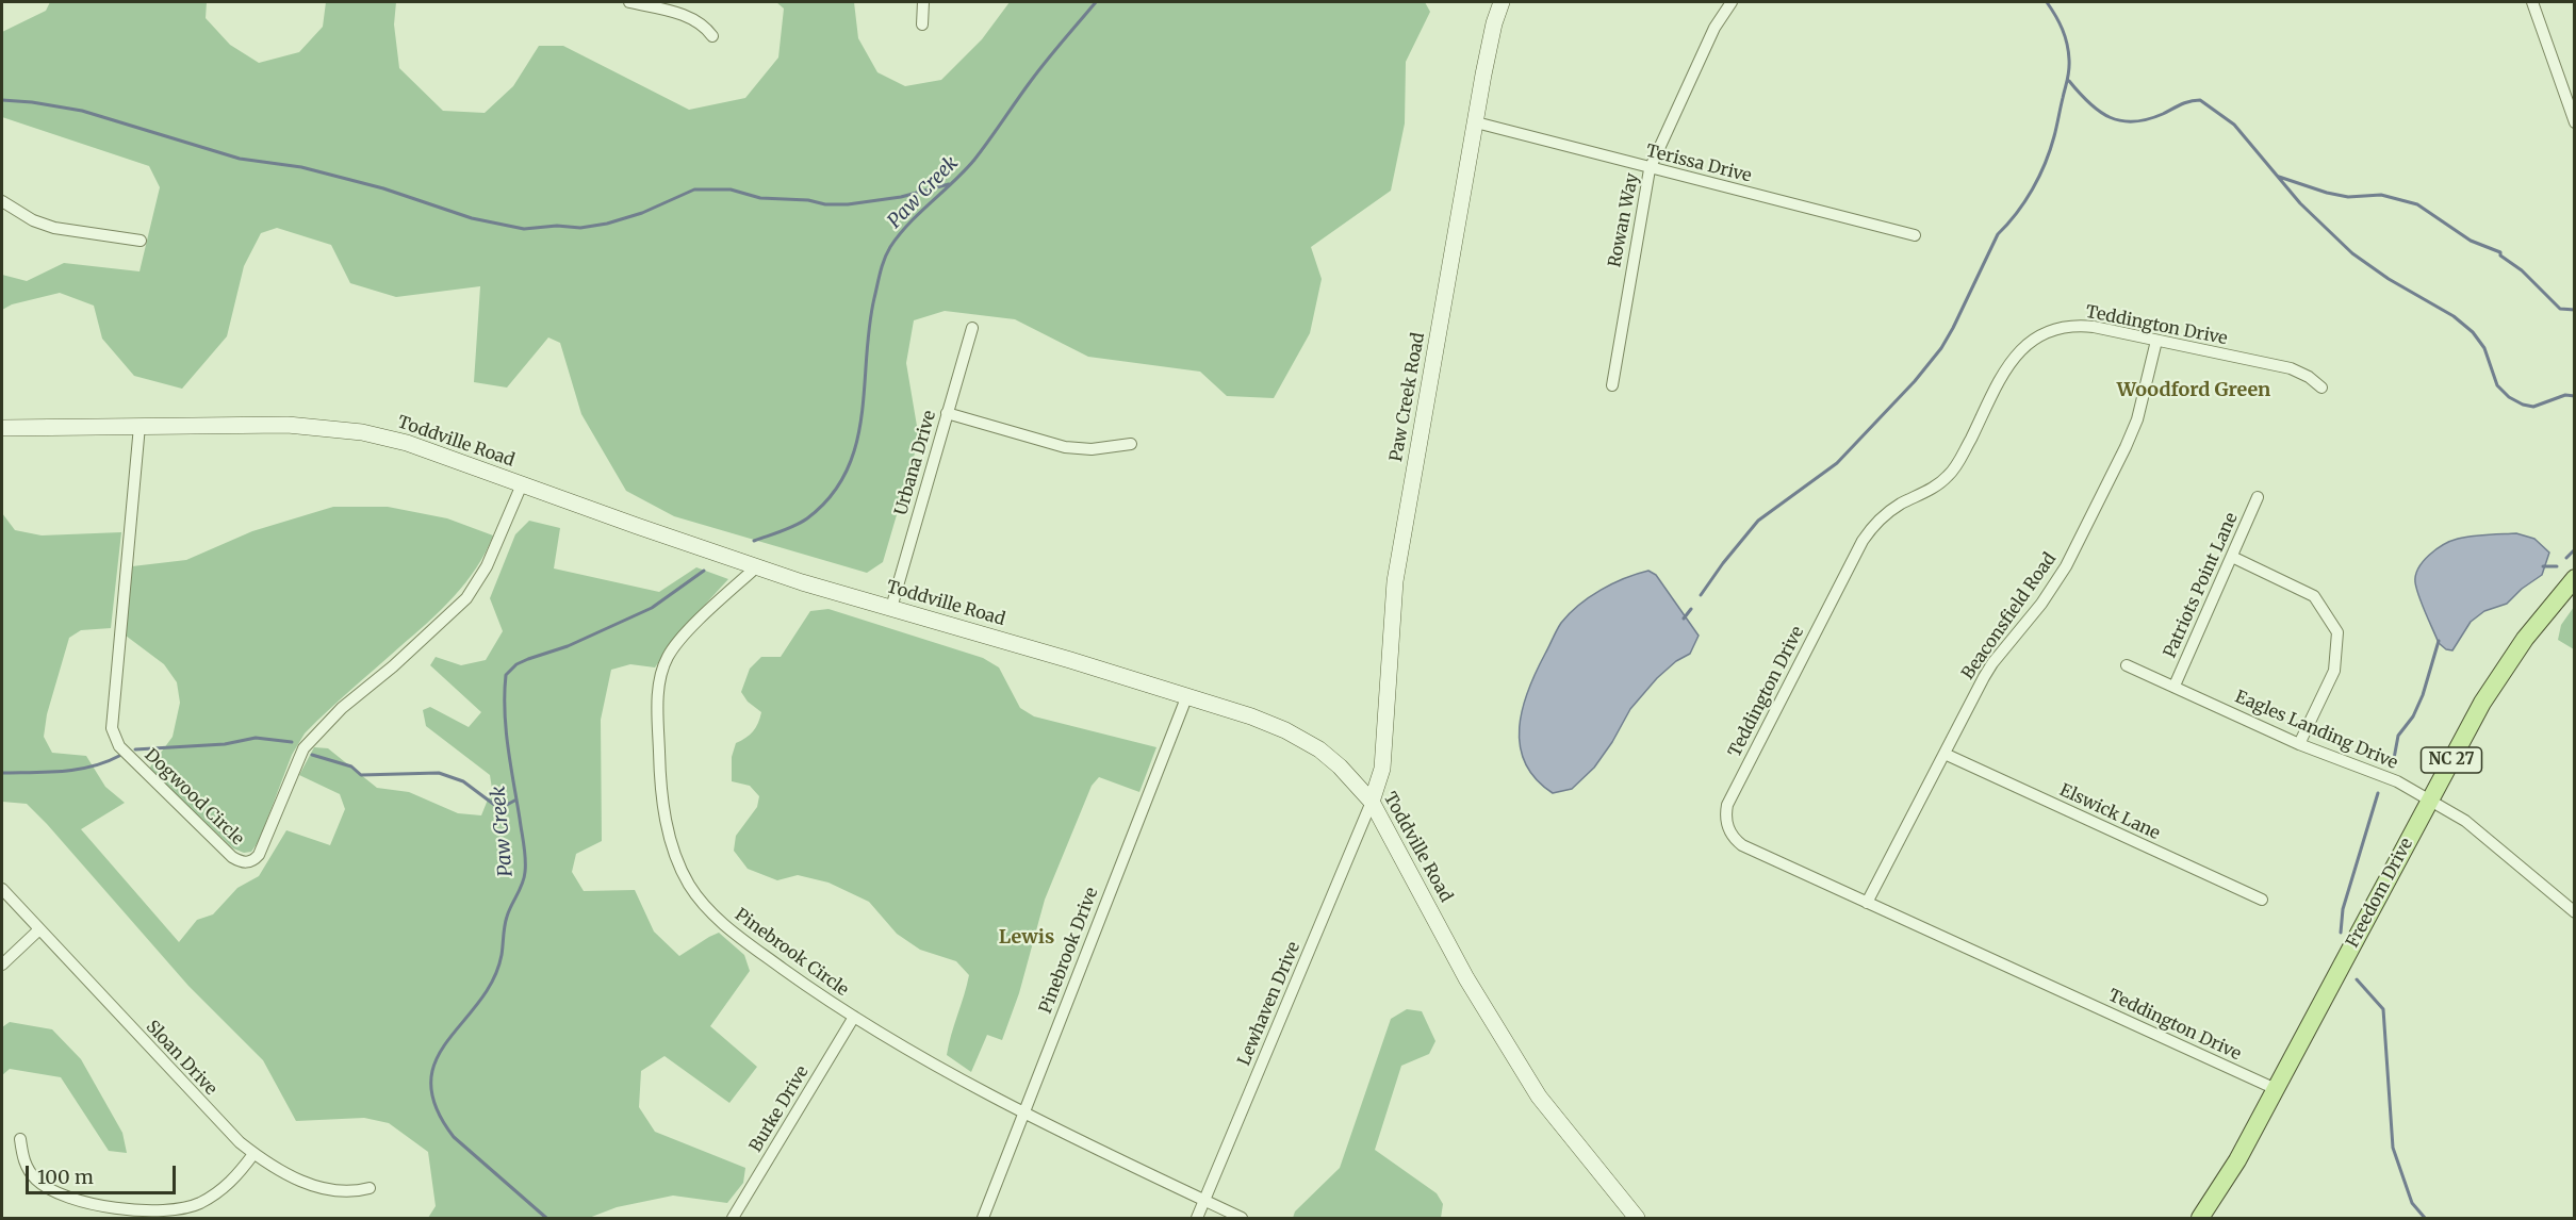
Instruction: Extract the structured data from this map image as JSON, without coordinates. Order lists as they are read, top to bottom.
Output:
{
  "streets": {
    "main road": ["NC 27", "Freedom Drive"],
    "street": [
      "Terissa Drive",
      "Rowan Way",
      "Teddington Drive",
      "Paw Creek Road",
      "Toddville Road",
      "Urbana Drive",
      "Patriots Point Lane",
      "Beaconsfield Road",
      "Eagles Landing Drive",
      "Dogwood Circle",
      "Elswick Lane",
      "Pinebrook Drive",
      "Pinebrook Circle",
      "Lewhaven Drive",
      "Sloan Drive",
      "Burke Drive"
    ]
  },
  "crossings": [
    ["Terissa Drive", "Rowan Way"],
    ["Terissa Drive", "Paw Creek Road"],
    ["Teddington Drive", "Beaconsfield Road"],
    ["Teddington Drive", "Freedom Drive"],
    ["Paw Creek Road", "Toddville Road"],
    ["Paw Creek Road", "Lewhaven Drive"],
    ["Toddville Road", "Urbana Drive"],
    ["Toddville Road", "Dogwood Circle"],
    ["Toddville Road", "Pinebrook Drive"],
    ["Toddville Road", "Pinebrook Circle"],
    ["Toddville Road", "Lewhaven Drive"],
    ["Patriots Point Lane", "Eagles Landing Drive"],
    ["Beaconsfield Road", "Elswick Lane"],
    ["Eagles Landing Drive", "Freedom Drive"],
    ["Pinebrook Drive", "Pinebrook Circle"],
    ["Pinebrook Circle", "Lewhaven Drive"],
    ["Pinebrook Circle", "Burke Drive"]
  ],
  "districts": ["Woodford Green", "Lewis"],
  "water": ["Paw Creek"],
  "scale_bar": "100 m"
}
